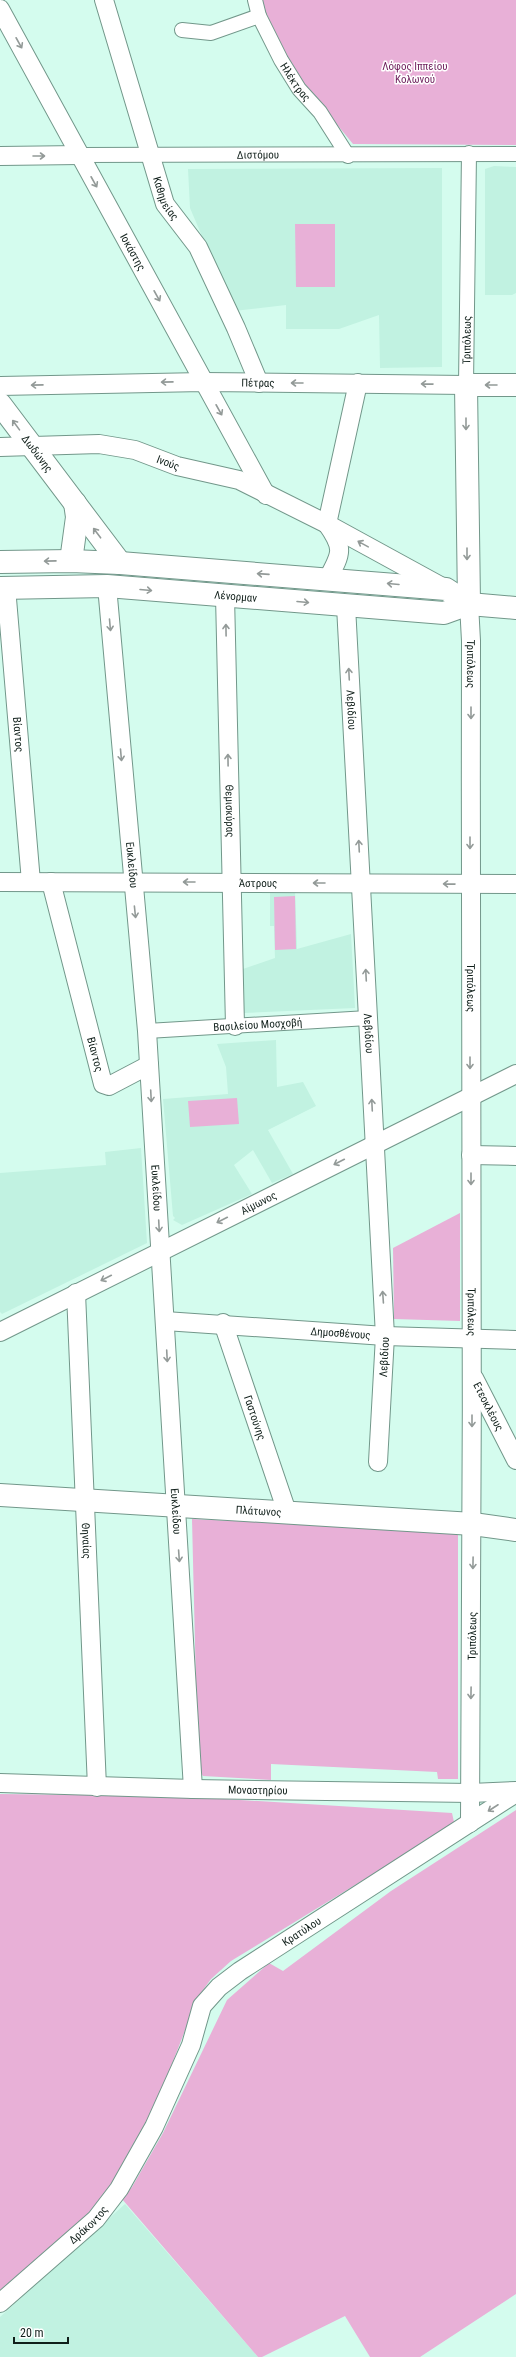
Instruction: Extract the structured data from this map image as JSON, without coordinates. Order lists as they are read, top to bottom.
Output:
{
  "streets": {
    "main road": [
      "Τριπόλεως",
      "Πέτρας",
      "Δωδώνης",
      "Λένορμαν",
      "Πλάτωνος"
    ],
    "street": [
      "Ηλέκτρας",
      "Διστόμου",
      "Καθημείας",
      "Ιοκάστης",
      "Ινούς",
      "Λεβιδίου",
      "Βίαντος",
      "Θεμισκύρας",
      "Ευκλείδου",
      "Άστρους",
      "Βασιλείου Μοσχοβή",
      "Αίμωνος",
      "Δημοσθένους",
      "Ετεοκλέους",
      "Γαστούνης",
      "Θηναίας",
      "Μοναστηρίου",
      "Κρατύλου",
      "Δράκοντος"
    ]
  },
  "crossings": [
    ["Ηλέκτρας", "Διστόμου"],
    ["Διστόμου", "Καθημείας"],
    ["Διστόμου", "Ιοκάστης"],
    ["Διστόμου", "Τριπόλεως"],
    ["Καθημείας", "Πέτρας"],
    ["Ιοκάστης", "Πέτρας"],
    ["Ιοκάστης", "Ινούς"],
    ["Τριπόλεως", "Πέτρας"],
    ["Τριπόλεως", "Λένορμαν"],
    ["Τριπόλεως", "Άστρους"],
    ["Τριπόλεως", "Αίμωνος"],
    ["Τριπόλεως", "Δημοσθένους"],
    ["Τριπόλεως", "Ετεοκλέους"],
    ["Τριπόλεως", "Πλάτωνος"],
    ["Τριπόλεως", "Μοναστηρίου"],
    ["Τριπόλεως", "Κρατύλου"],
    ["Δωδώνης", "Ινούς"],
    ["Δωδώνης", "Λένορμαν"],
    ["Ινούς", "Λένορμαν"],
    ["Λένορμαν", "Λεβιδίου"],
    ["Λένορμαν", "Βίαντος"],
    ["Λένορμαν", "Θεμισκύρας"],
    ["Λένορμαν", "Ευκλείδου"],
    ["Λεβιδίου", "Άστρους"],
    ["Λεβιδίου", "Βασιλείου Μοσχοβή"],
    ["Λεβιδίου", "Αίμωνος"],
    ["Λεβιδίου", "Δημοσθένους"],
    ["Βίαντος", "Ευκλείδου"],
    ["Βίαντος", "Άστρους"],
    ["Θεμισκύρας", "Άστρους"],
    ["Θεμισκύρας", "Βασιλείου Μοσχοβή"],
    ["Ευκλείδου", "Άστρους"],
    ["Ευκλείδου", "Βασιλείου Μοσχοβή"],
    ["Ευκλείδου", "Αίμωνος"],
    ["Ευκλείδου", "Δημοσθένους"],
    ["Ευκλείδου", "Πλάτωνος"],
    ["Ευκλείδου", "Μοναστηρίου"],
    ["Αίμωνος", "Θηναίας"],
    ["Δημοσθένους", "Γαστούνης"],
    ["Γαστούνης", "Πλάτωνος"],
    ["Πλάτωνος", "Θηναίας"],
    ["Θηναίας", "Μοναστηρίου"],
    ["Μοναστηρίου", "Κρατύλου"],
    ["Κρατύλου", "Δράκοντος"]
  ],
  "one_way": [
    "Ιοκάστης",
    "Τριπόλεως",
    "Πέτρας",
    "Δωδώνης",
    "Λεβιδίου",
    "Θεμισκύρας",
    "Ευκλείδου",
    "Άστρους",
    "Αίμωνος"
  ],
  "parks": ["Λόφος Ιππείου Κολωνού"],
  "scale_bar": "20 m"
}
